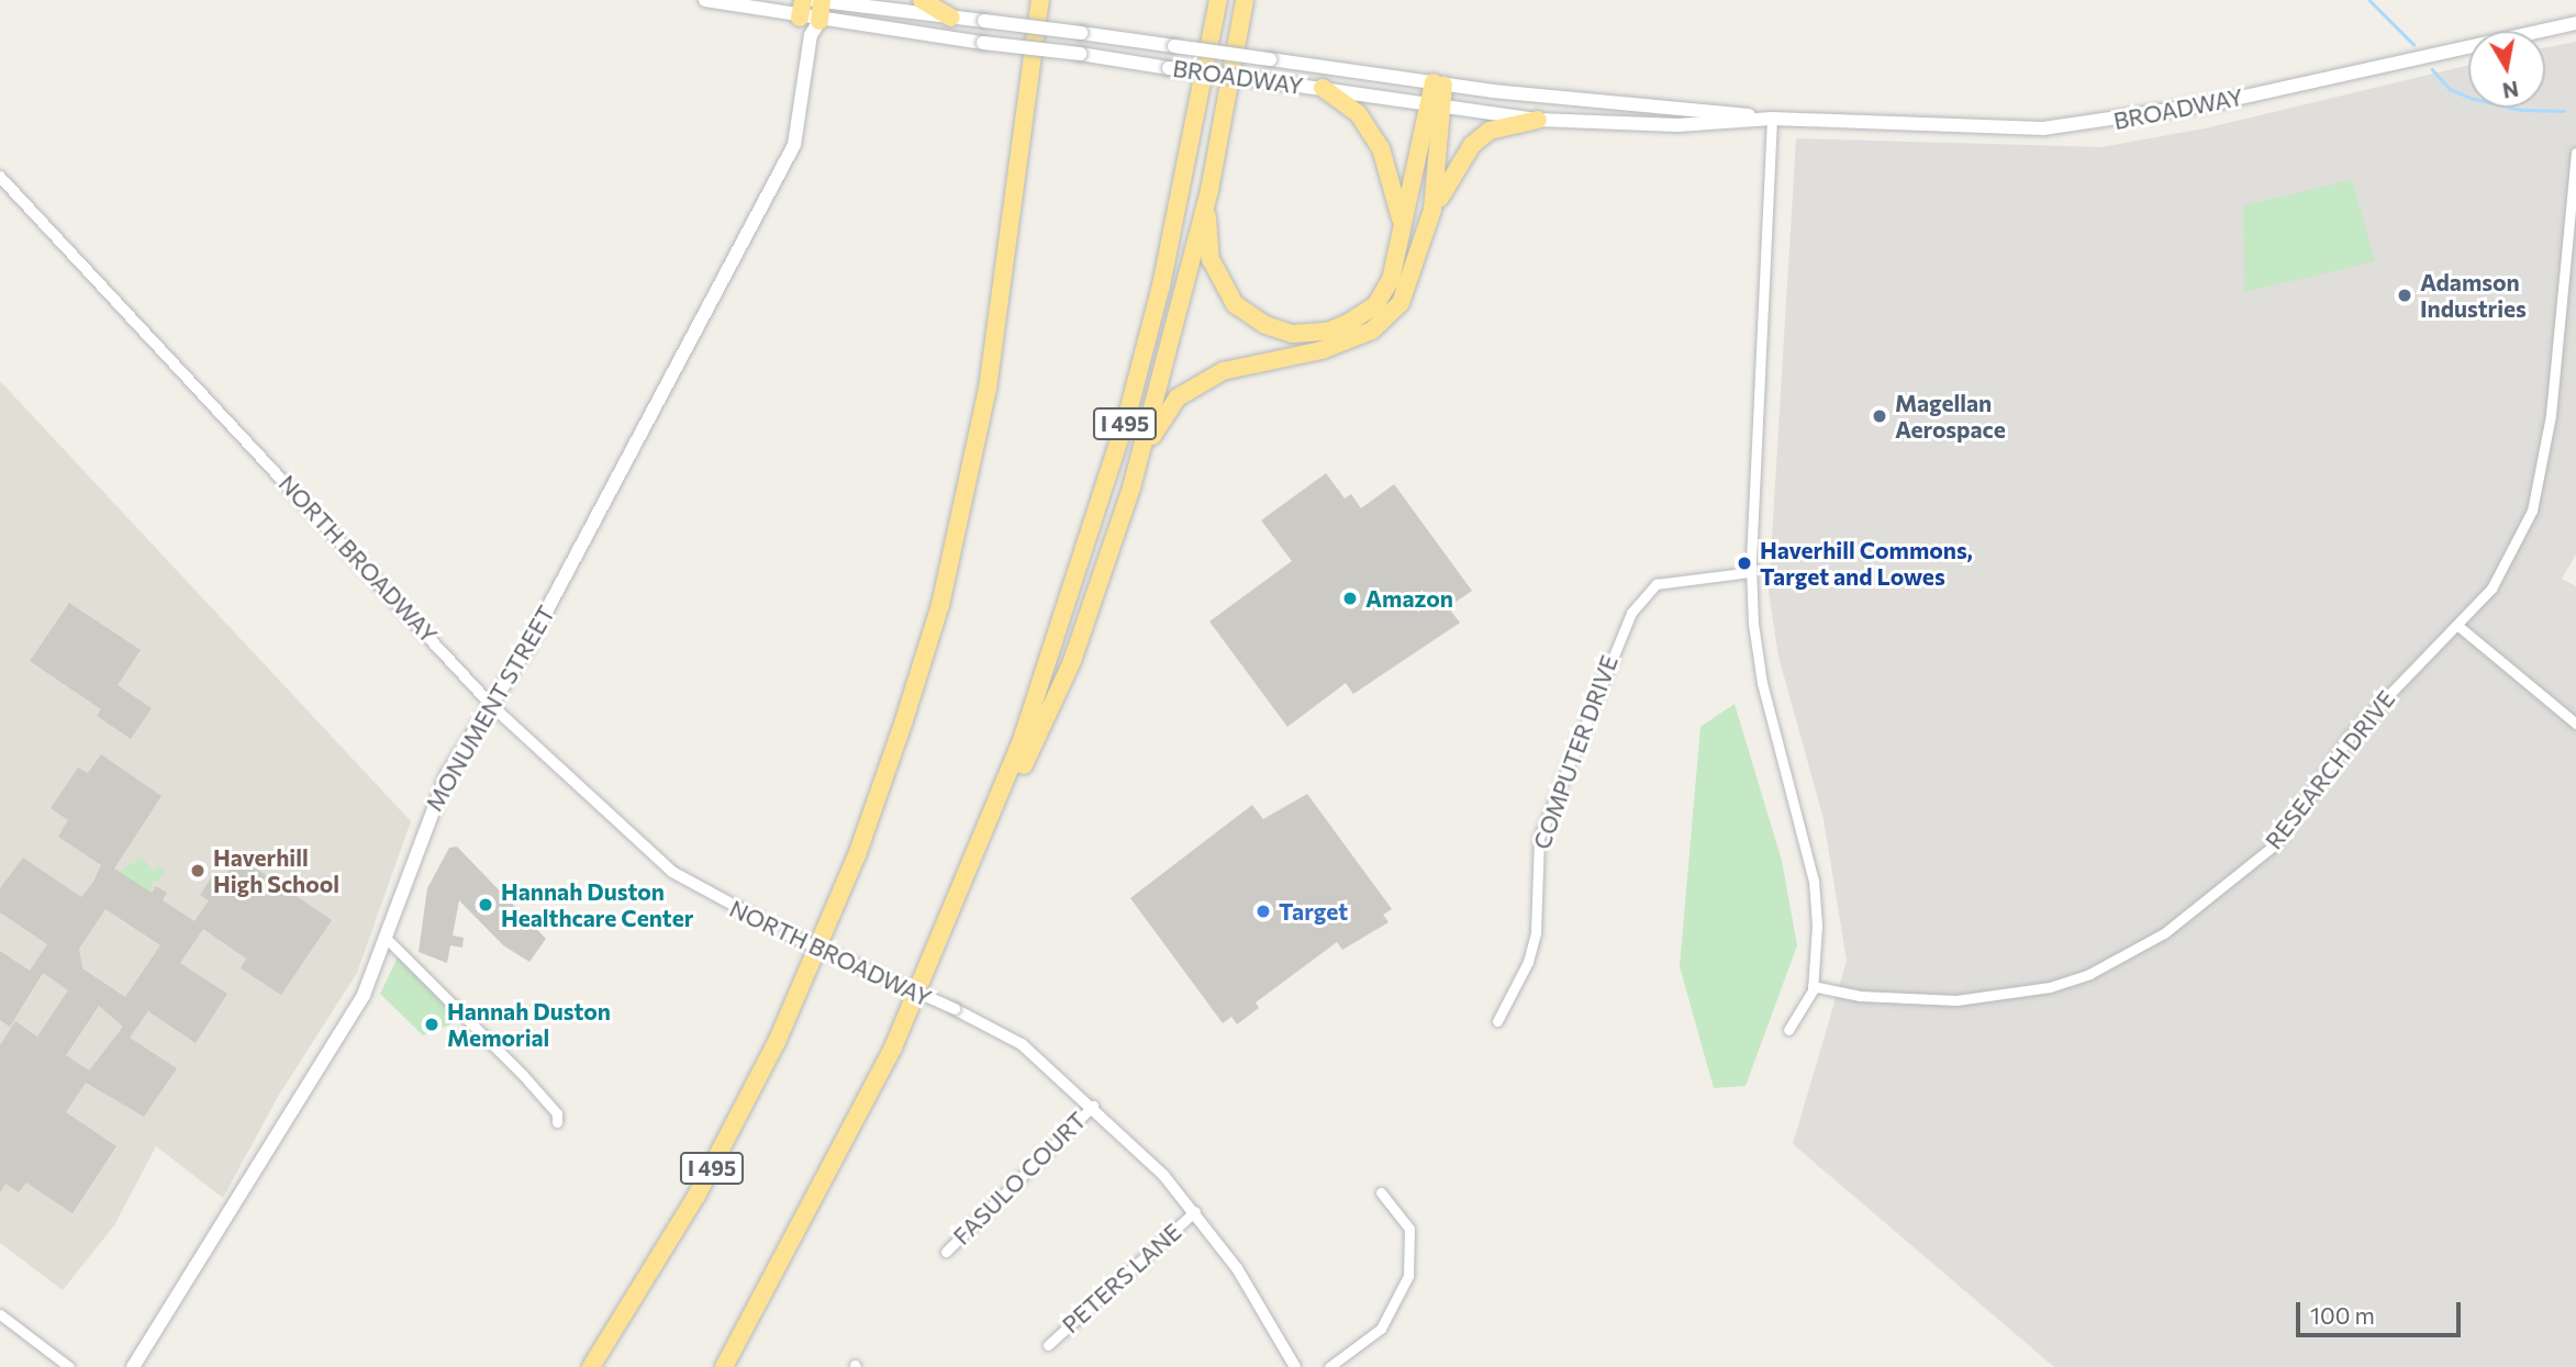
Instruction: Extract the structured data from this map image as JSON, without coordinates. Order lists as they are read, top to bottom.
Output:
{
  "streets": {
    "highway": ["I 495"],
    "main road": ["BROADWAY", "MONUMENT STREET"],
    "street": [
      "NORTH BROADWAY",
      "COMPUTER DRIVE",
      "RESEARCH DRIVE",
      "FASULO COURT",
      "PETERS LANE"
    ]
  },
  "crossings": [
    ["BROADWAY", "MONUMENT STREET"],
    ["NORTH BROADWAY", "MONUMENT STREET"],
    ["NORTH BROADWAY", "FASULO COURT"],
    ["NORTH BROADWAY", "PETERS LANE"]
  ],
  "places": [
    "Adamson Industries",
    "Magellan Aerospace",
    "Haverhill Commons, Target and Lowes",
    "Amazon",
    "Haverhill High School",
    "Hannah Duston Healthcare Center",
    "Target",
    "Hannah Duston Memorial"
  ],
  "scale_bar": "100 m",
  "north": "bottom"
}
